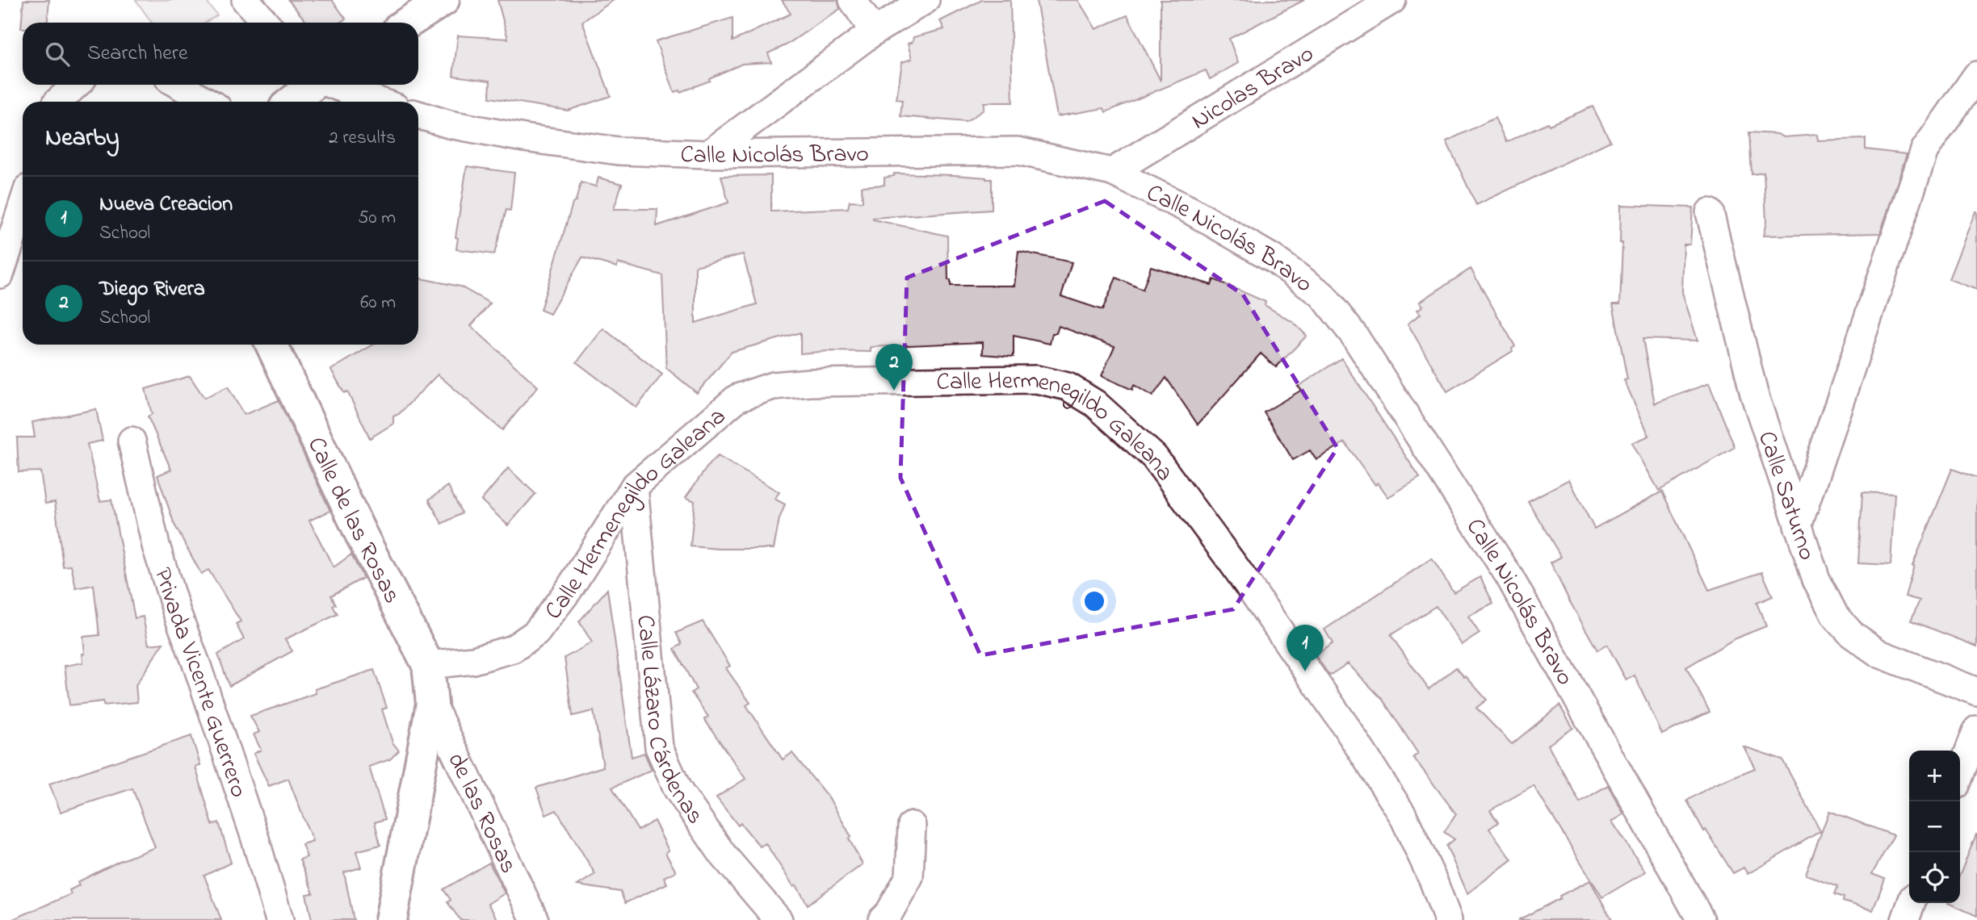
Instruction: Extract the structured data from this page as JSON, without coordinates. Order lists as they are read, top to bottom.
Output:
{
  "streets": {
    "street": [
      "Nicolas Bravo",
      "Calle Nicolás Bravo",
      "Calle Hermenegildo Galeana",
      "Calle Saturno",
      "Calle de las Rosas",
      "Privada Vicente Guerrero",
      "Calle Lázaro Cárdenas",
      "de las Rosas"
    ]
  },
  "crossings": [
    ["Nicolas Bravo", "Calle Nicolás Bravo"],
    ["Calle Hermenegildo Galeana", "Calle de las Rosas"],
    ["Calle Hermenegildo Galeana", "Calle Lázaro Cárdenas"],
    ["Calle de las Rosas", "de las Rosas"]
  ],
  "page": {
    "search": "Search here",
    "heading": ["Nearby", "2 results"],
    "list": [
      {
        "mark": "1",
        "name": "Nueva Creacion",
        "note": "School",
        "value": "50 m"
      },
      {
        "mark": "2",
        "name": "Diego Rivera",
        "note": "School",
        "value": "60 m"
      }
    ],
    "pins": ["2", "1"],
    "map_buttons": ["+", "−"]
  }
}
